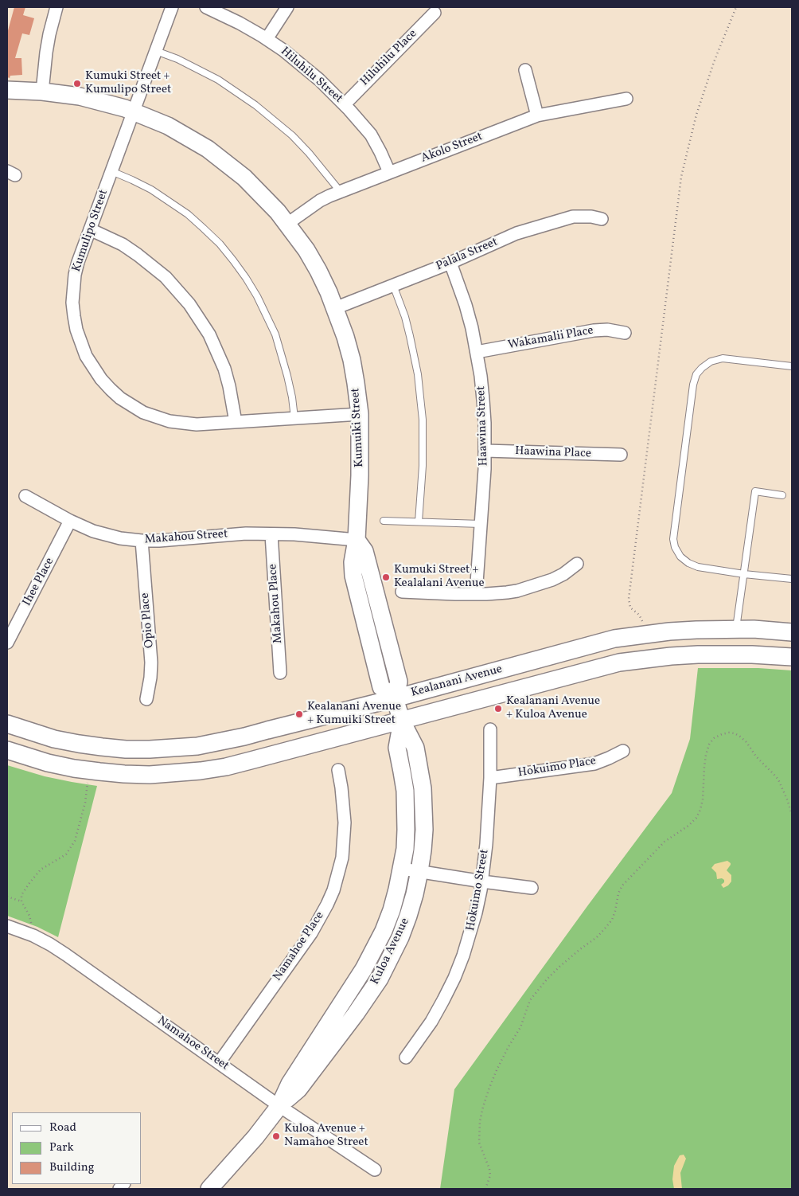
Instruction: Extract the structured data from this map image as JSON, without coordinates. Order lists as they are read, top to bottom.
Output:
{
  "streets": {
    "street": [
      "Hiluhilu Place",
      "Hiluhilu Street",
      "Akolo Street",
      "Kumulipo Street",
      "Palala Street",
      "Wakamalii Place",
      "Haawina Street",
      "Kumuiki Street",
      "Haawina Place",
      "Makahou Street",
      "Ihee Place",
      "Makahou Place",
      "Opio Place",
      "Kealanani Avenue",
      "Hokuimo Place",
      "Hokuimo Street",
      "Namahoe Place",
      "Kuloa Avenue",
      "Namahoe Street"
    ]
  },
  "crossings": [
    ["Hiluhilu Place", "Hiluhilu Street"],
    ["Hiluhilu Street", "Akolo Street"],
    ["Akolo Street", "Kumuiki Street"],
    ["Kumulipo Street", "Kumuiki Street"],
    ["Palala Street", "Haawina Street"],
    ["Palala Street", "Kumuiki Street"],
    ["Wakamalii Place", "Haawina Street"],
    ["Haawina Street", "Haawina Place"],
    ["Kumuiki Street", "Makahou Street"],
    ["Kumuiki Street", "Kealanani Avenue"],
    ["Kumuiki Street", "Kuloa Avenue"],
    ["Makahou Street", "Ihee Place"],
    ["Makahou Street", "Makahou Place"],
    ["Makahou Street", "Opio Place"],
    ["Kealanani Avenue", "Kuloa Avenue"],
    ["Hokuimo Place", "Hokuimo Street"],
    ["Namahoe Place", "Namahoe Street"],
    ["Kuloa Avenue", "Namahoe Street"]
  ],
  "places": [
    "Kumuki Street + Kumulipo Street",
    "Kumuki Street + Kealalani Avenue",
    "Kealanani Avenue + Kuloa Avenue",
    "Kealanani Avenue + Kumuiki Street",
    "Kuloa Avenue + Namahoe Street"
  ],
  "legend": ["Road", "Park", "Building"]
}
